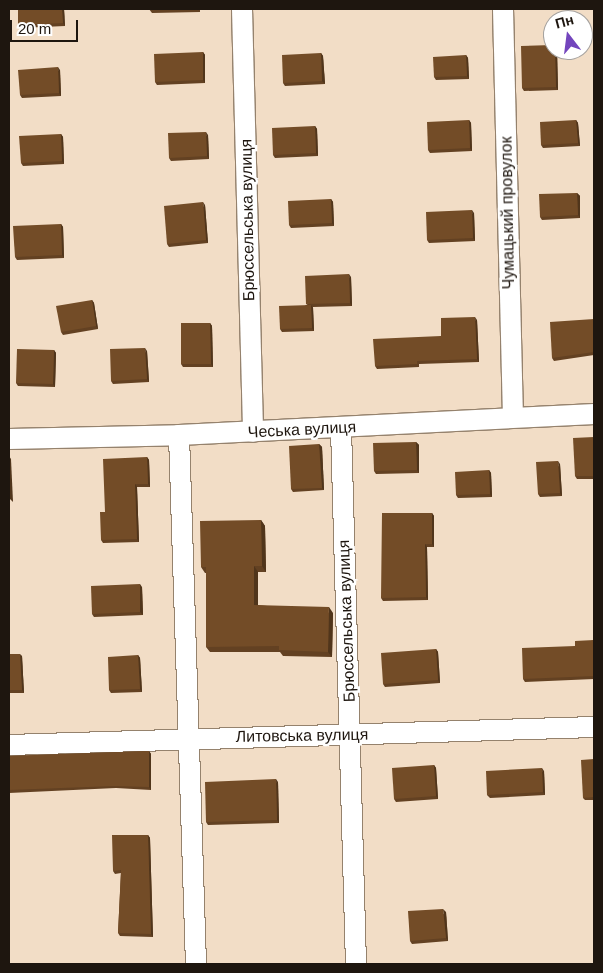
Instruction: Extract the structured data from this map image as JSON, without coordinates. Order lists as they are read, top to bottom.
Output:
{
  "streets": {
    "street": [
      "Чумацький провулок",
      "Брюссельська вулиця",
      "Чеська вулиця",
      "Литовська вулиця"
    ]
  },
  "crossings": [
    ["Чумацький провулок", "Чеська вулиця"],
    ["Брюссельська вулиця", "Чеська вулиця"],
    ["Брюссельська вулиця", "Литовська вулиця"]
  ],
  "scale_bar": "20 m",
  "north": "top"
}
